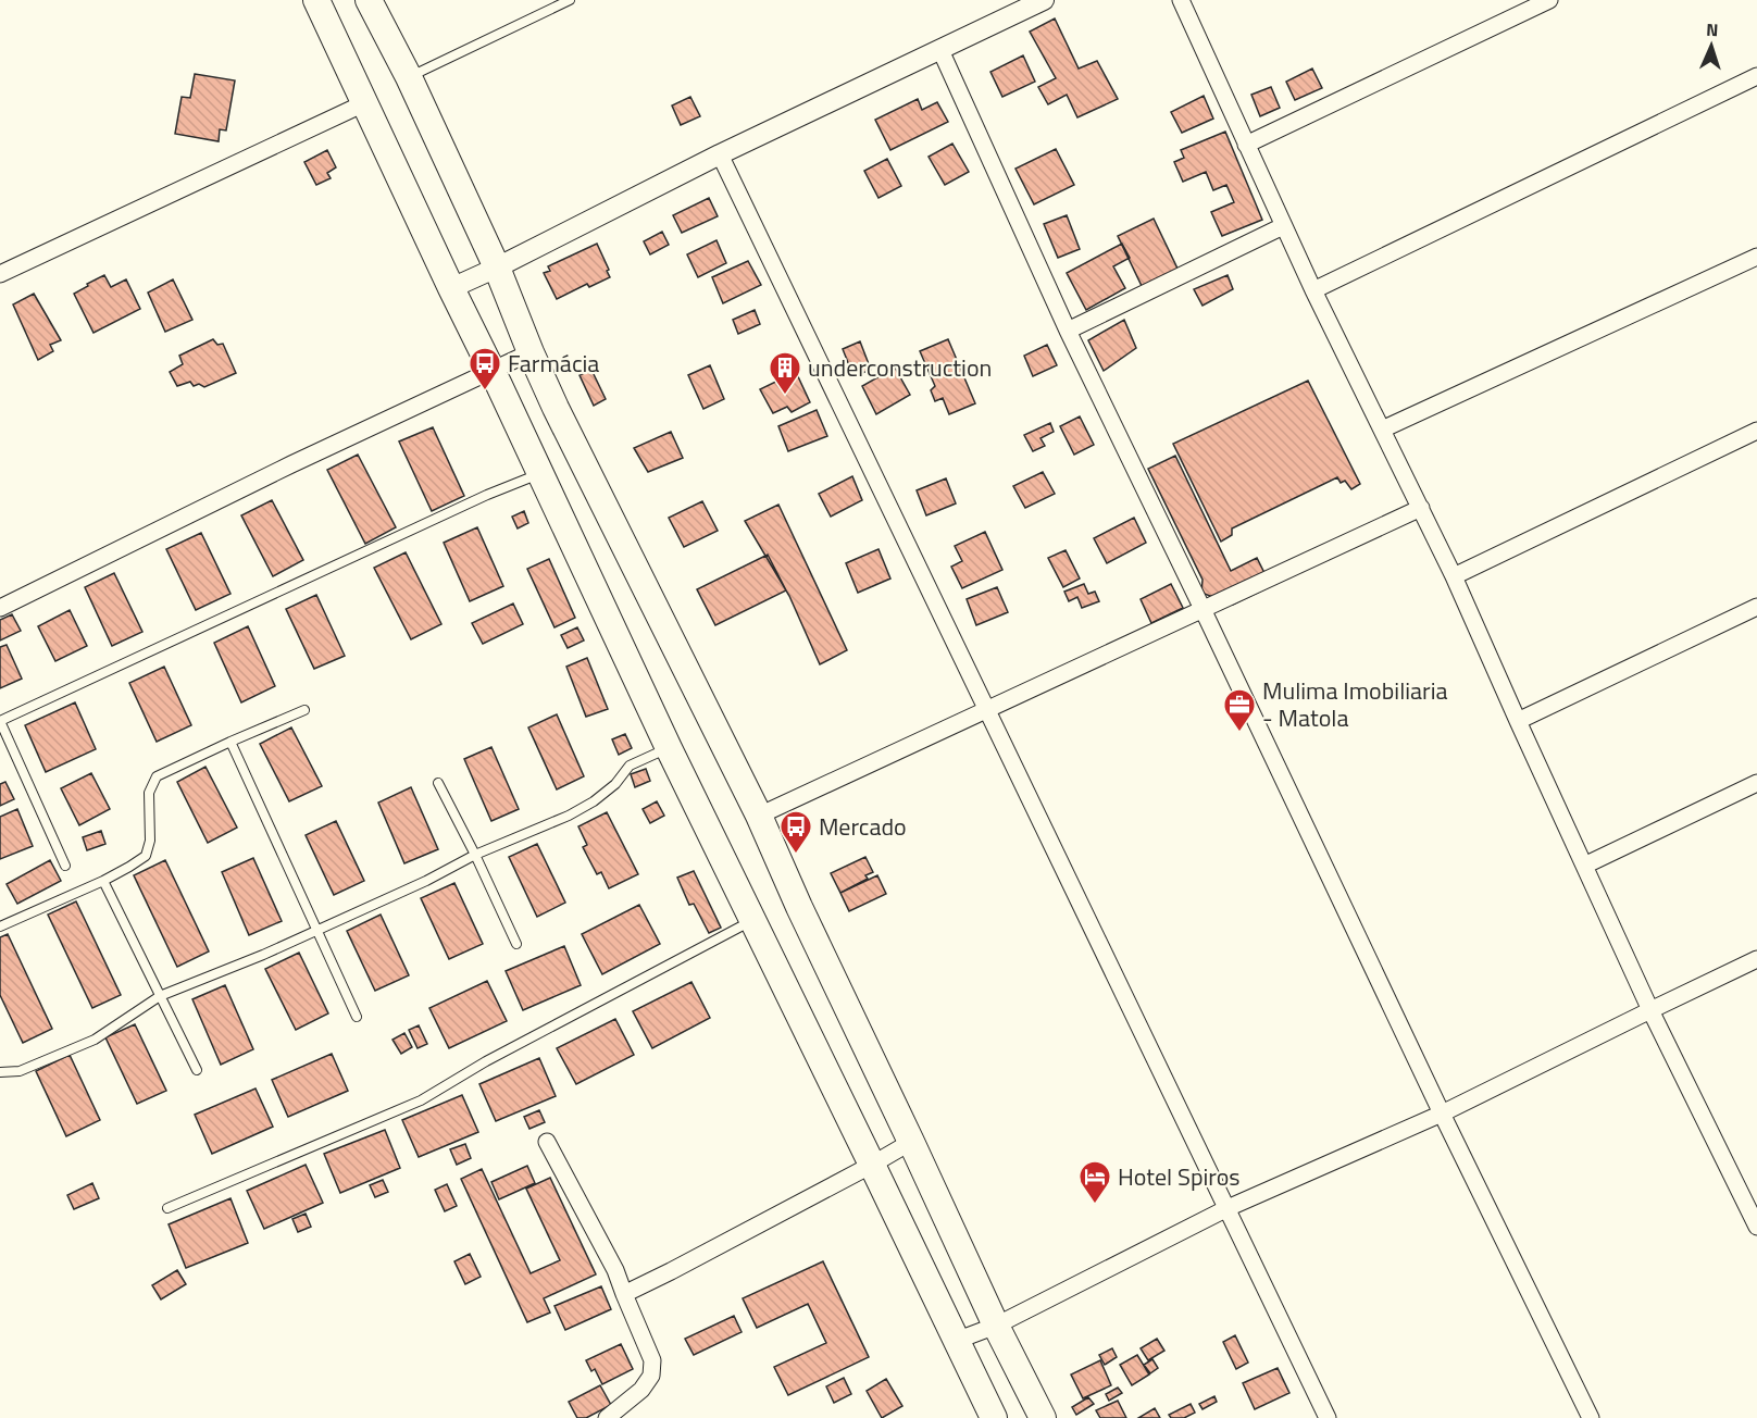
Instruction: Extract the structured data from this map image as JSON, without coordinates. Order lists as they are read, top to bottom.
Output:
{
  "places": {
    "bus stop": ["Farmácia", "Mercado"],
    "building": ["underconstruction"],
    "office": ["Mulima Imobiliaria - Matola"],
    "hotel": ["Hotel Spiros"]
  },
  "north": "top"
}
